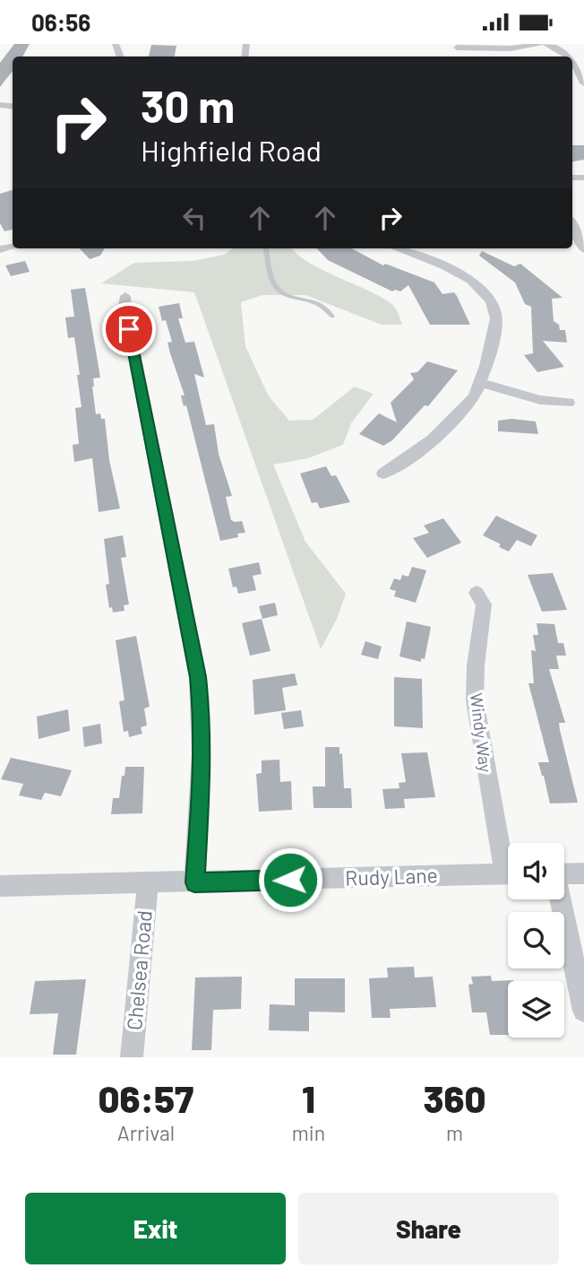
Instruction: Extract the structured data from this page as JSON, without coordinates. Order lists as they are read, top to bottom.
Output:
{
  "streets": {
    "street": ["Windy Way", "Rudy Lane", "Chelsea Road"]
  },
  "crossings": [
    ["Rudy Lane", "Chelsea Road"]
  ],
  "page": {
    "status": "06:56",
    "turn": ["30 m", "Highfield Road"],
    "eta": [
      "06:57",
      "Arrival",
      "1",
      "min",
      "360",
      "m"
    ],
    "buttons": ["Exit", "Share"]
  }
}
